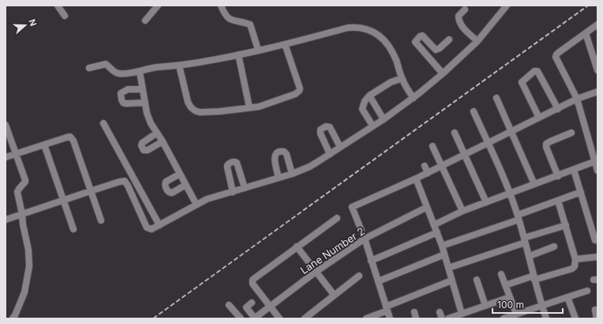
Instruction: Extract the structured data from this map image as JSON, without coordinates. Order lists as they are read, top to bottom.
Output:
{
  "streets": {
    "street": ["Lane Number 2"]
  },
  "scale_bar": "100 m",
  "north": "right"
}
